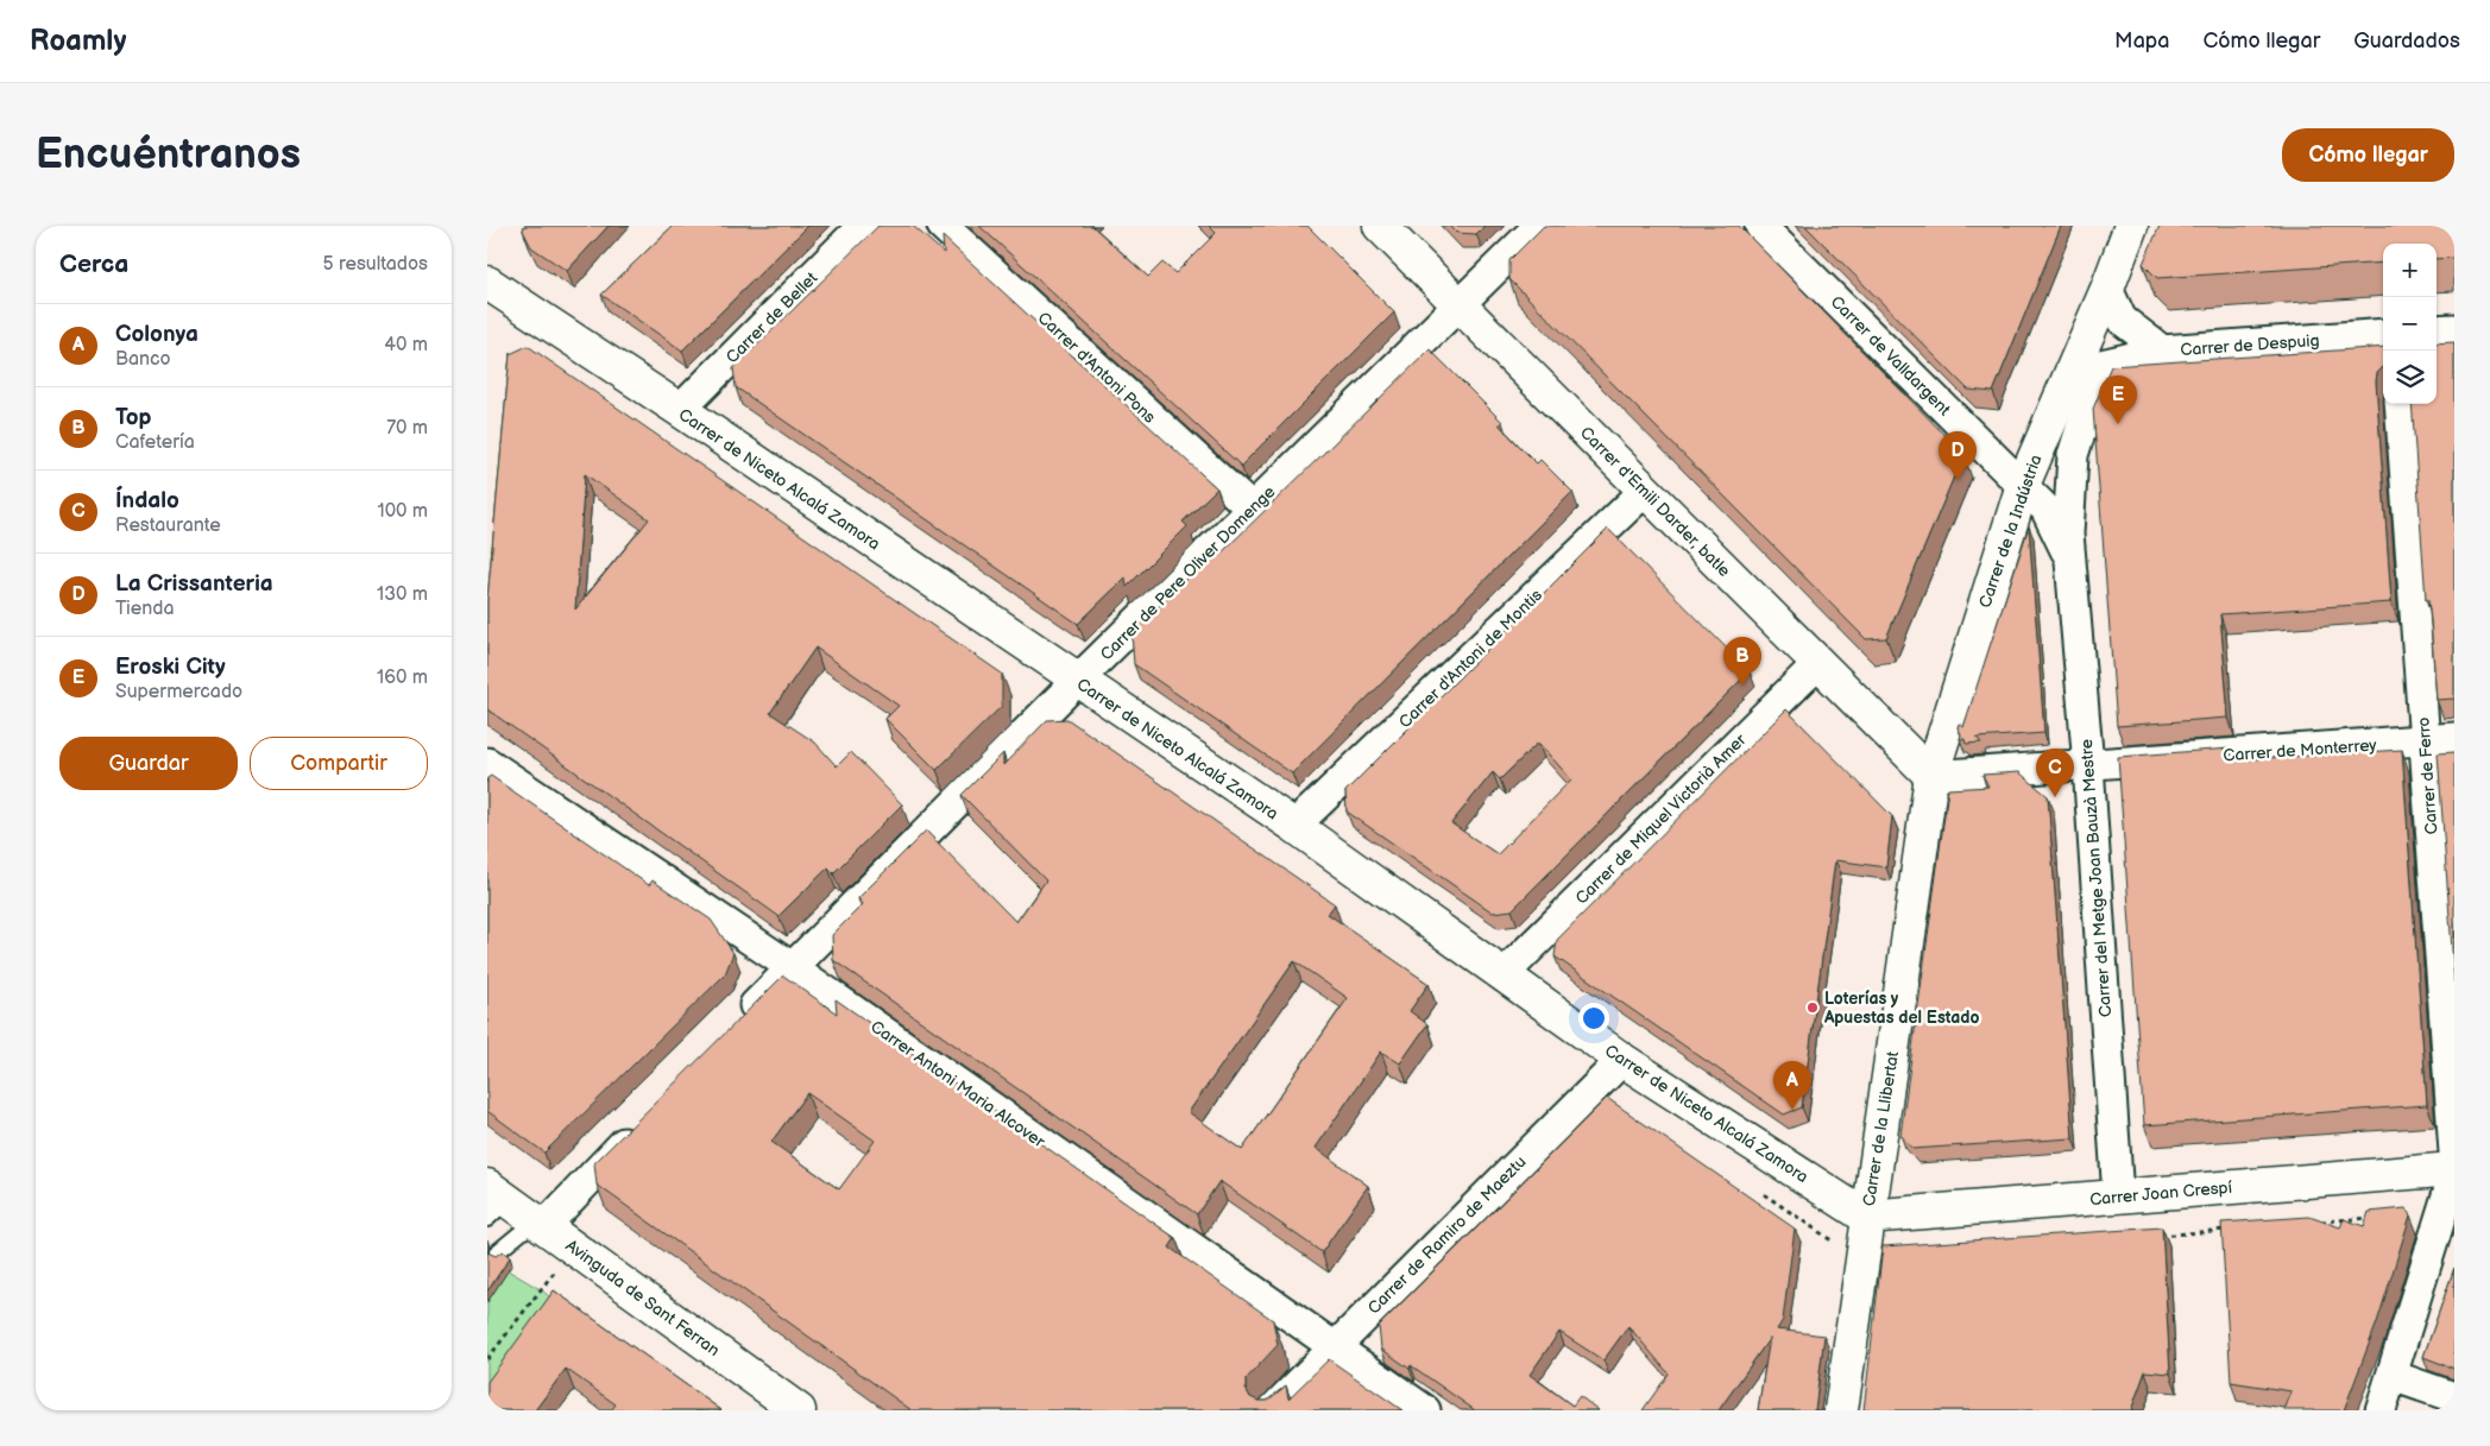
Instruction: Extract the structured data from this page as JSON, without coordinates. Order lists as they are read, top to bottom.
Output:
{
  "streets": {
    "street": [
      "Carrer de Bellet",
      "Carrer de Despuig",
      "Carrer de Valldargent",
      "Carrer d'Antoni Pons",
      "Carrer de Niceto Alcalá Zamora",
      "Carrer d'Emili Darder, batle",
      "Carrer de la Indústria",
      "Carrer de Pere Oliver Domenge",
      "Carrer d'Antoni de Montis",
      "Carrer de Monterrey",
      "Carrer de Ferro",
      "Carrer de Miquel Victorià Amer",
      "Carrer del Metge Joan Bauzà Mestre",
      "Carrer Antoni Maria Alcover",
      "Carrer de la Llibertat",
      "Carrer Joan Crespí",
      "Carrer de Ramiro de Maeztu",
      "Avinguda de Sant Ferran"
    ]
  },
  "crossings": [
    ["Carrer de Bellet", "Carrer de Niceto Alcalá Zamora"],
    ["Carrer de Despuig", "Carrer de la Indústria"],
    ["Carrer de Despuig", "Carrer del Metge Joan Bauzà Mestre"],
    ["Carrer de Valldargent", "Carrer de la Indústria"],
    ["Carrer de Valldargent", "Carrer del Metge Joan Bauzà Mestre"],
    ["Carrer d'Antoni Pons", "Carrer de Pere Oliver Domenge"],
    ["Carrer de Niceto Alcalá Zamora", "Carrer de Pere Oliver Domenge"],
    ["Carrer de Niceto Alcalá Zamora", "Carrer d'Antoni de Montis"],
    ["Carrer de Niceto Alcalá Zamora", "Carrer de Miquel Victorià Amer"],
    ["Carrer de Niceto Alcalá Zamora", "Carrer de la Llibertat"],
    ["Carrer de Niceto Alcalá Zamora", "Carrer Joan Crespí"],
    ["Carrer de Niceto Alcalá Zamora", "Carrer de Ramiro de Maeztu"],
    ["Carrer d'Emili Darder, batle", "Carrer de la Indústria"],
    ["Carrer d'Emili Darder, batle", "Carrer de Pere Oliver Domenge"],
    ["Carrer d'Emili Darder, batle", "Carrer d'Antoni de Montis"],
    ["Carrer d'Emili Darder, batle", "Carrer de Monterrey"],
    ["Carrer d'Emili Darder, batle", "Carrer de Miquel Victorià Amer"],
    ["Carrer d'Emili Darder, batle", "Carrer de la Llibertat"],
    ["Carrer de la Indústria", "Carrer de Monterrey"],
    ["Carrer de la Indústria", "Carrer del Metge Joan Bauzà Mestre"],
    ["Carrer de la Indústria", "Carrer de la Llibertat"],
    ["Carrer de Pere Oliver Domenge", "Carrer Antoni Maria Alcover"],
    ["Carrer de Monterrey", "Carrer de Ferro"],
    ["Carrer de Monterrey", "Carrer del Metge Joan Bauzà Mestre"],
    ["Carrer de Monterrey", "Carrer de la Llibertat"],
    ["Carrer del Metge Joan Bauzà Mestre", "Carrer Joan Crespí"],
    ["Carrer Antoni Maria Alcover", "Carrer de Ramiro de Maeztu"],
    ["Carrer de la Llibertat", "Carrer Joan Crespí"]
  ],
  "places": ["Loterías y Apuestas del Estado"],
  "page": {
    "header": "Roamly",
    "nav": ["Mapa", "Cómo llegar", "Guardados"],
    "buttons": [
      "Cómo llegar",
      ["Guardar", "Compartir"]
    ],
    "title": "Encuéntranos",
    "heading": ["Cerca", "5 resultados"],
    "map_buttons": ["+", "−"],
    "list": [
      {
        "mark": "A",
        "name": "Colonya",
        "note": "Banco",
        "value": "40 m"
      },
      {
        "mark": "B",
        "name": "Top",
        "note": "Cafetería",
        "value": "70 m"
      },
      {
        "mark": "C",
        "name": "Índalo",
        "note": "Restaurante",
        "value": "100 m"
      },
      {
        "mark": "D",
        "name": "La Crissanteria",
        "note": "Tienda",
        "value": "130 m"
      },
      {
        "mark": "E",
        "name": "Eroski City",
        "note": "Supermercado",
        "value": "160 m"
      }
    ],
    "pins": [
      "E",
      "D",
      "B",
      "C",
      "A"
    ]
  }
}
